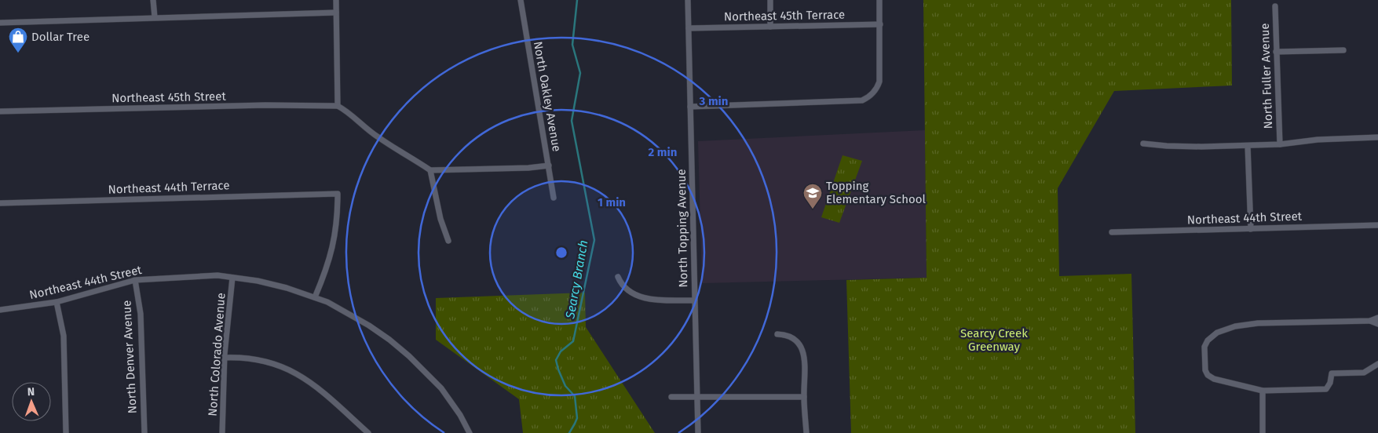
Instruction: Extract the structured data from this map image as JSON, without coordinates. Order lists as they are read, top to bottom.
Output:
{
  "streets": {
    "street": [
      "Northeast 45th Terrace",
      "North Fuller Avenue",
      "North Oakley Avenue",
      "Northeast 45th Street",
      "Northeast 44th Terrace",
      "Northeast 44th Street",
      "North Topping Avenue",
      "North Colorado Avenue",
      "North Denver Avenue"
    ]
  },
  "crossings": [
    ["Northeast 45th Terrace", "North Topping Avenue"],
    ["Northeast 44th Terrace", "Northeast 44th Street"],
    ["Northeast 44th Street", "North Colorado Avenue"],
    ["Northeast 44th Street", "North Denver Avenue"]
  ],
  "water": ["Searcy Branch"],
  "parks": ["Searcy Creek Greenway"],
  "places": {
    "shop": ["Dollar Tree"],
    "school or university": ["Topping Elementary School"]
  },
  "north": "top",
  "rings": ["3 min", "2 min", "1 min"]
}
